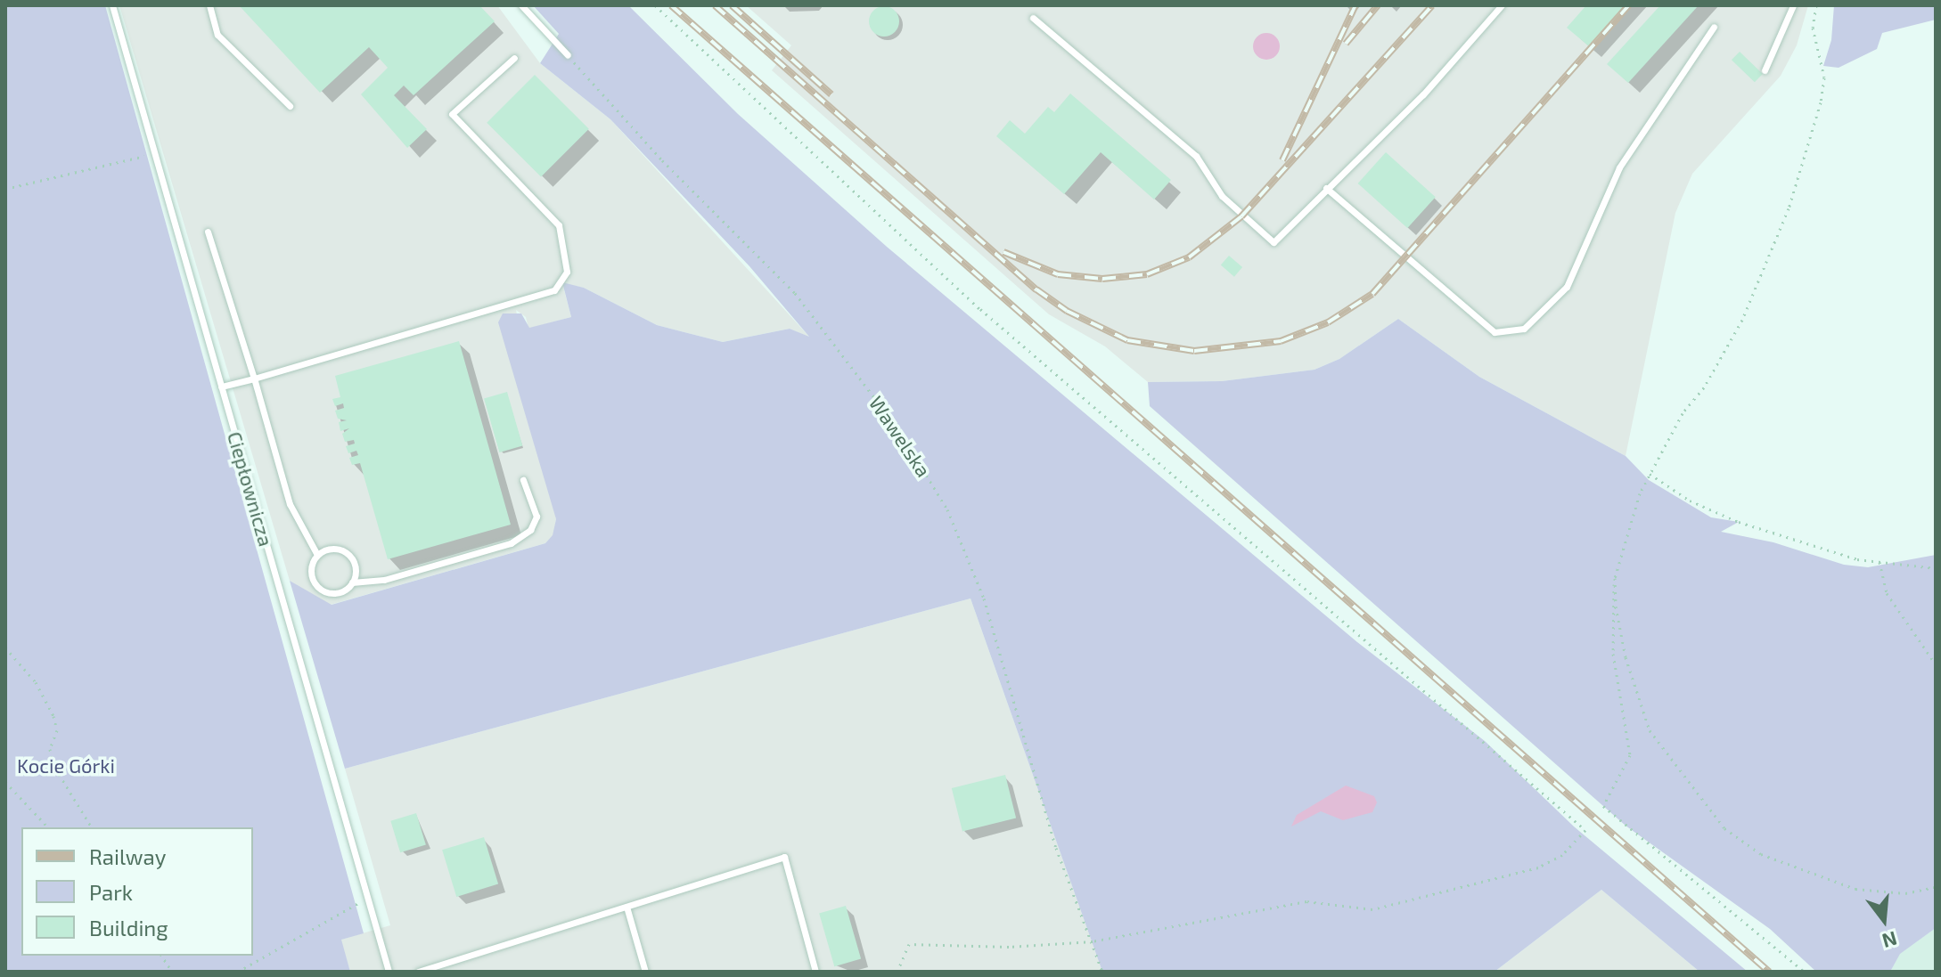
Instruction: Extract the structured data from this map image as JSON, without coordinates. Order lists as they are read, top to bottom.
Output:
{
  "streets": {
    "lane": ["Ciepłownicza"],
    "path": ["Wawelska"]
  },
  "parks": ["Kocie Górki"],
  "legend": ["Railway", "Park", "Building"],
  "north": "bottom"
}
